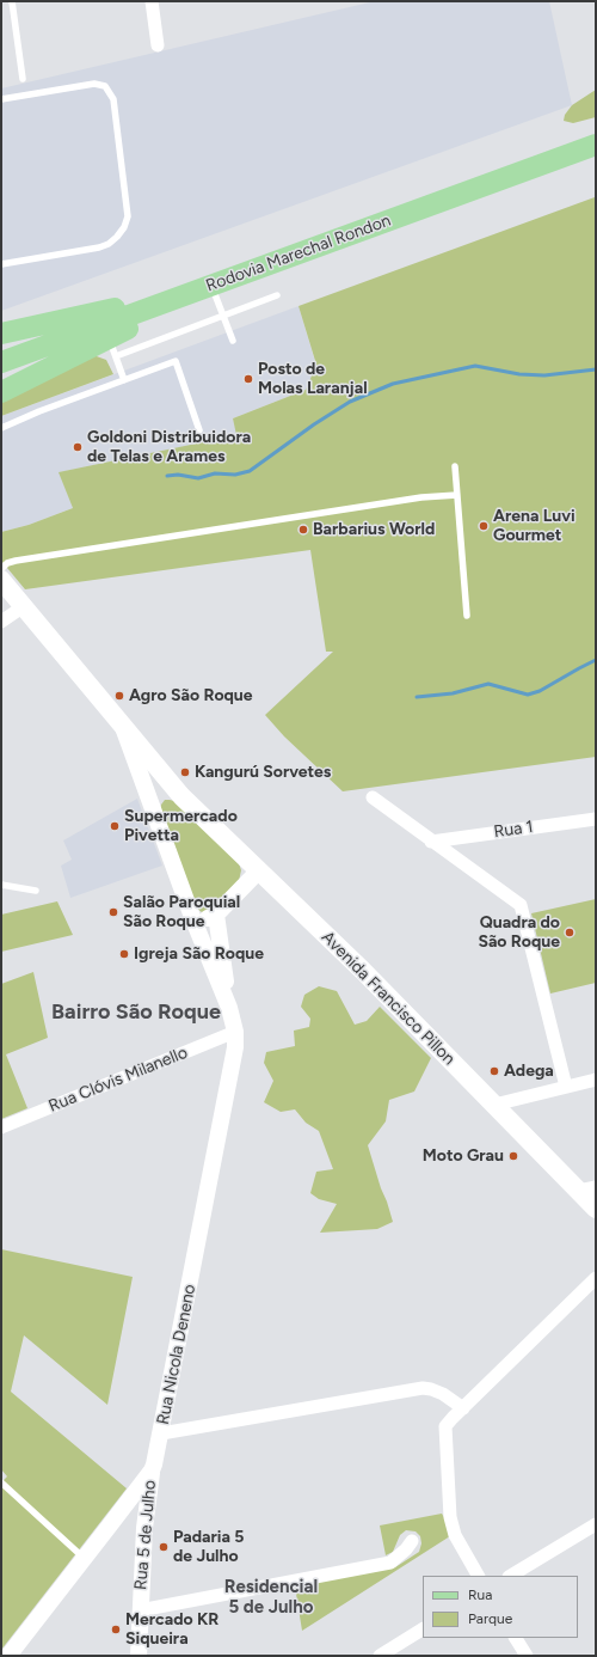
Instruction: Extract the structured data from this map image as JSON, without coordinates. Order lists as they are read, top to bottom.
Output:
{
  "streets": {
    "main road": ["Rodovia Marechal Rondon", "Avenida Francisco Pillon"],
    "street": [
      "Rua 1",
      "Rua Clóvis Milanello",
      "Rua Nicola Deneno",
      "Rua 5 de Julho"
    ]
  },
  "crossings": [
    ["Rua Clóvis Milanello", "Rua Nicola Deneno"],
    ["Rua Nicola Deneno", "Rua 5 de Julho"]
  ],
  "districts": ["Bairro São Roque", "Residencial 5 de Julho"],
  "places": [
    "Posto de Molas Laranjal",
    "Goldoni Distribuidora de Telas e Arames",
    "Arena Luvi Gourmet",
    "Barbarius World",
    "Agro São Roque",
    "Kangurú Sorvetes",
    "Supermercado Pivetta",
    "Salão Paroquial São Roque",
    "Quadra do São Roque",
    "Igreja São Roque",
    "Adega",
    "Moto Grau",
    "Padaria 5 de Julho",
    "Mercado KR Siqueira"
  ],
  "legend": ["Rua", "Parque"]
}
